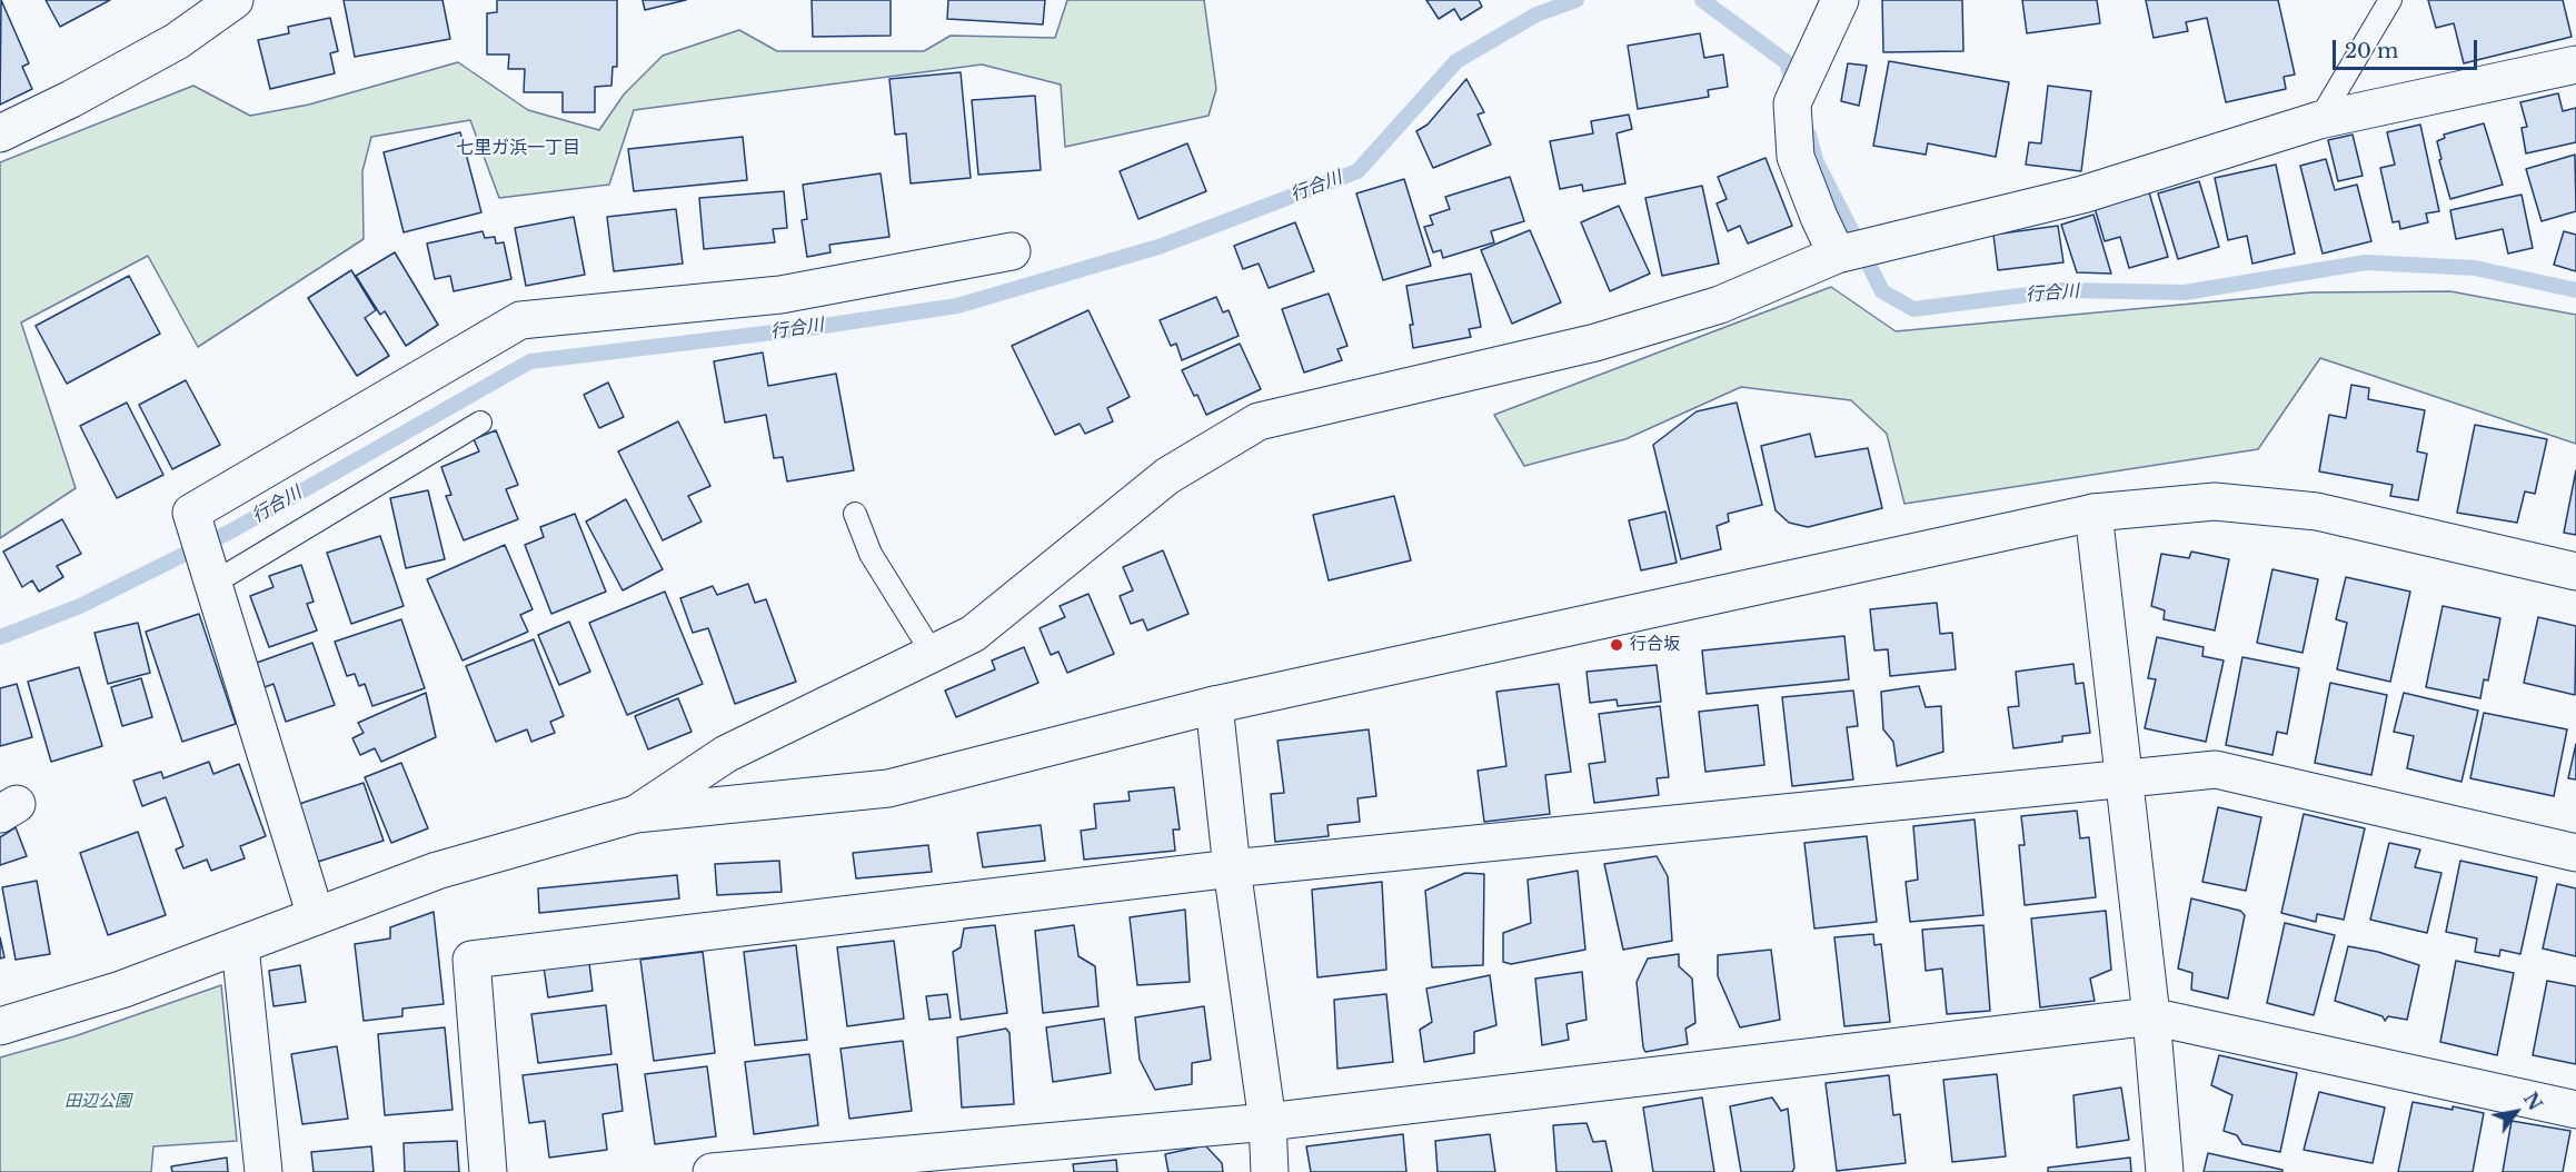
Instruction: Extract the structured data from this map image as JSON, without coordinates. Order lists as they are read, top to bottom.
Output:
{
  "districts": ["七里ガ浜一丁目"],
  "water": ["行合川"],
  "parks": ["田辺公園"],
  "places": ["行合坂"],
  "scale_bar": "20 m",
  "north": "top right"
}
